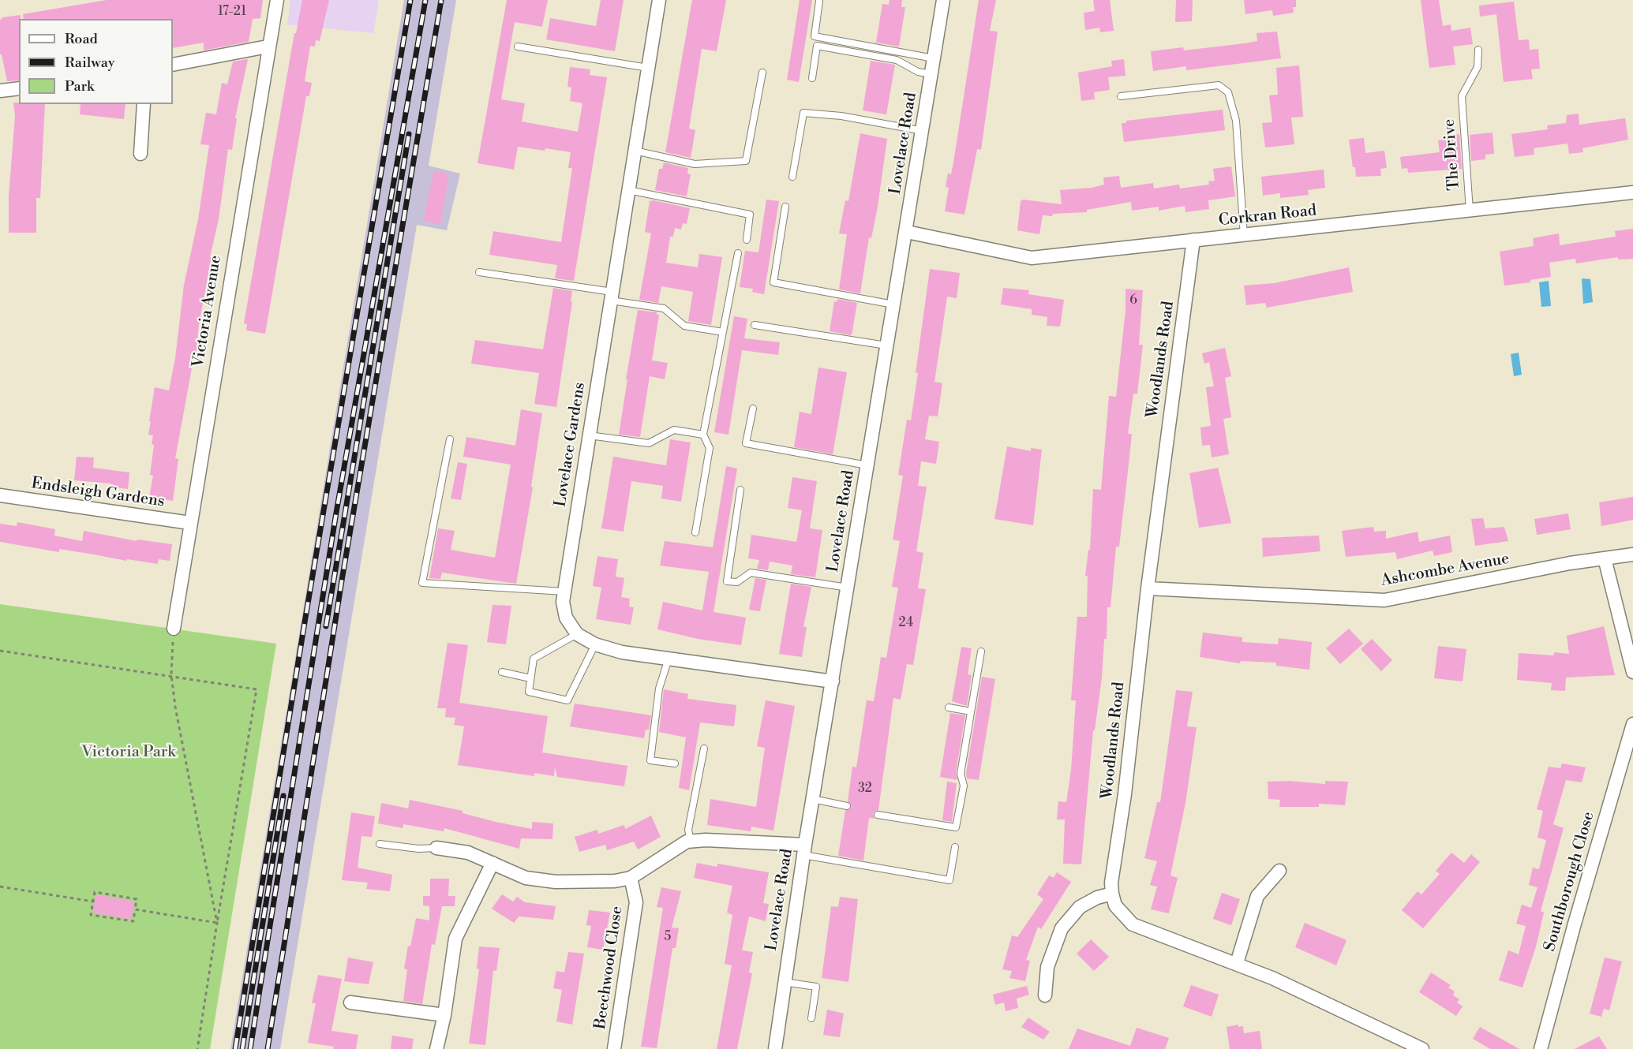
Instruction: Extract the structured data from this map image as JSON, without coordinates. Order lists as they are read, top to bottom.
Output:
{
  "streets": {
    "street": [
      "Lovelace Road",
      "Corkran Road",
      "Victoria Avenue",
      "Woodlands Road",
      "Lovelace Gardens",
      "Endsleigh Gardens",
      "Ashcombe Avenue",
      "Southborough Close",
      "Beechwood Close"
    ],
    "lane": ["The Drive"]
  },
  "crossings": [
    ["Lovelace Road", "Corkran Road"],
    ["The Drive", "Corkran Road"],
    ["Corkran Road", "Woodlands Road"],
    ["Victoria Avenue", "Endsleigh Gardens"],
    ["Woodlands Road", "Ashcombe Avenue"]
  ],
  "parks": ["Victoria Park"],
  "house_numbers": [
    "17-21",
    "6",
    "24",
    "32",
    "5"
  ],
  "legend": ["Road", "Railway", "Park"]
}
